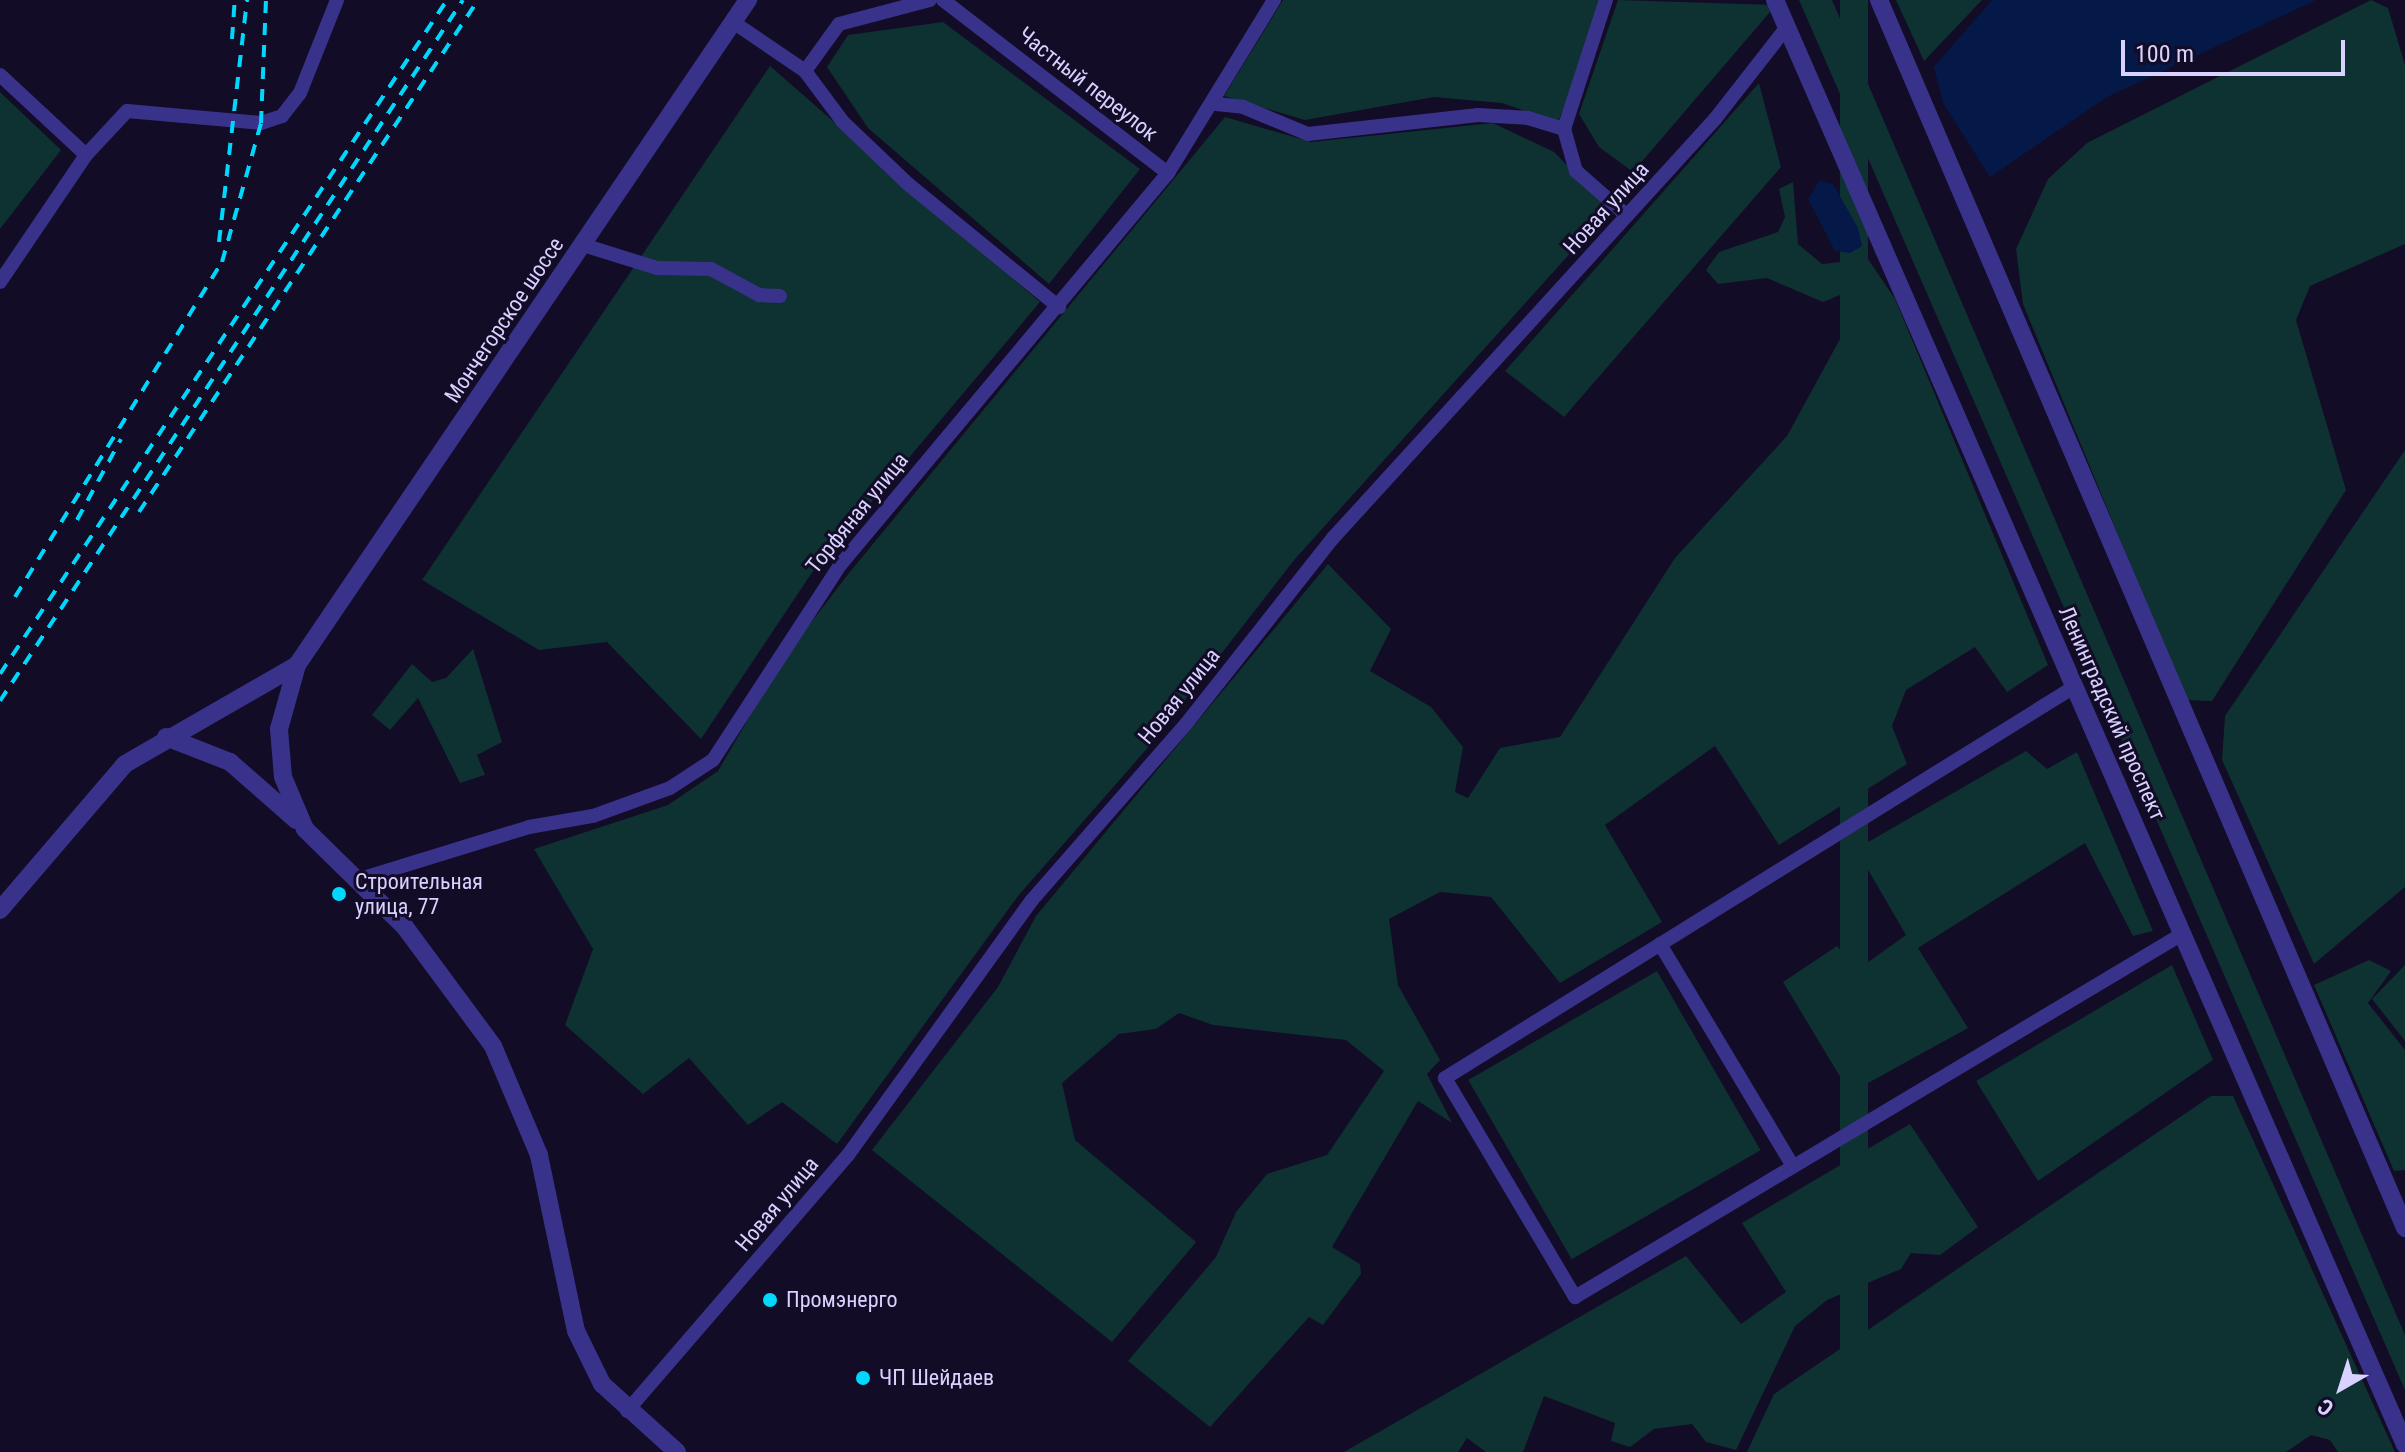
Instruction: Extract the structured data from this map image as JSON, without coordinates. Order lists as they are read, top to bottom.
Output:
{
  "streets": {
    "street": [
      "Частный переулок",
      "Новая улица",
      "Мончегорское шоссе",
      "Торфяная улица",
      "Ленинградский проспект"
    ]
  },
  "crossings": [
    ["Частный переулок", "Торфяная улица"],
    ["Новая улица", "Ленинградский проспект"]
  ],
  "places": ["Строительная улица, 77", "Промэнерго", "ЧП Шейдаев"],
  "scale_bar": "100 m",
  "north": "bottom left"
}
